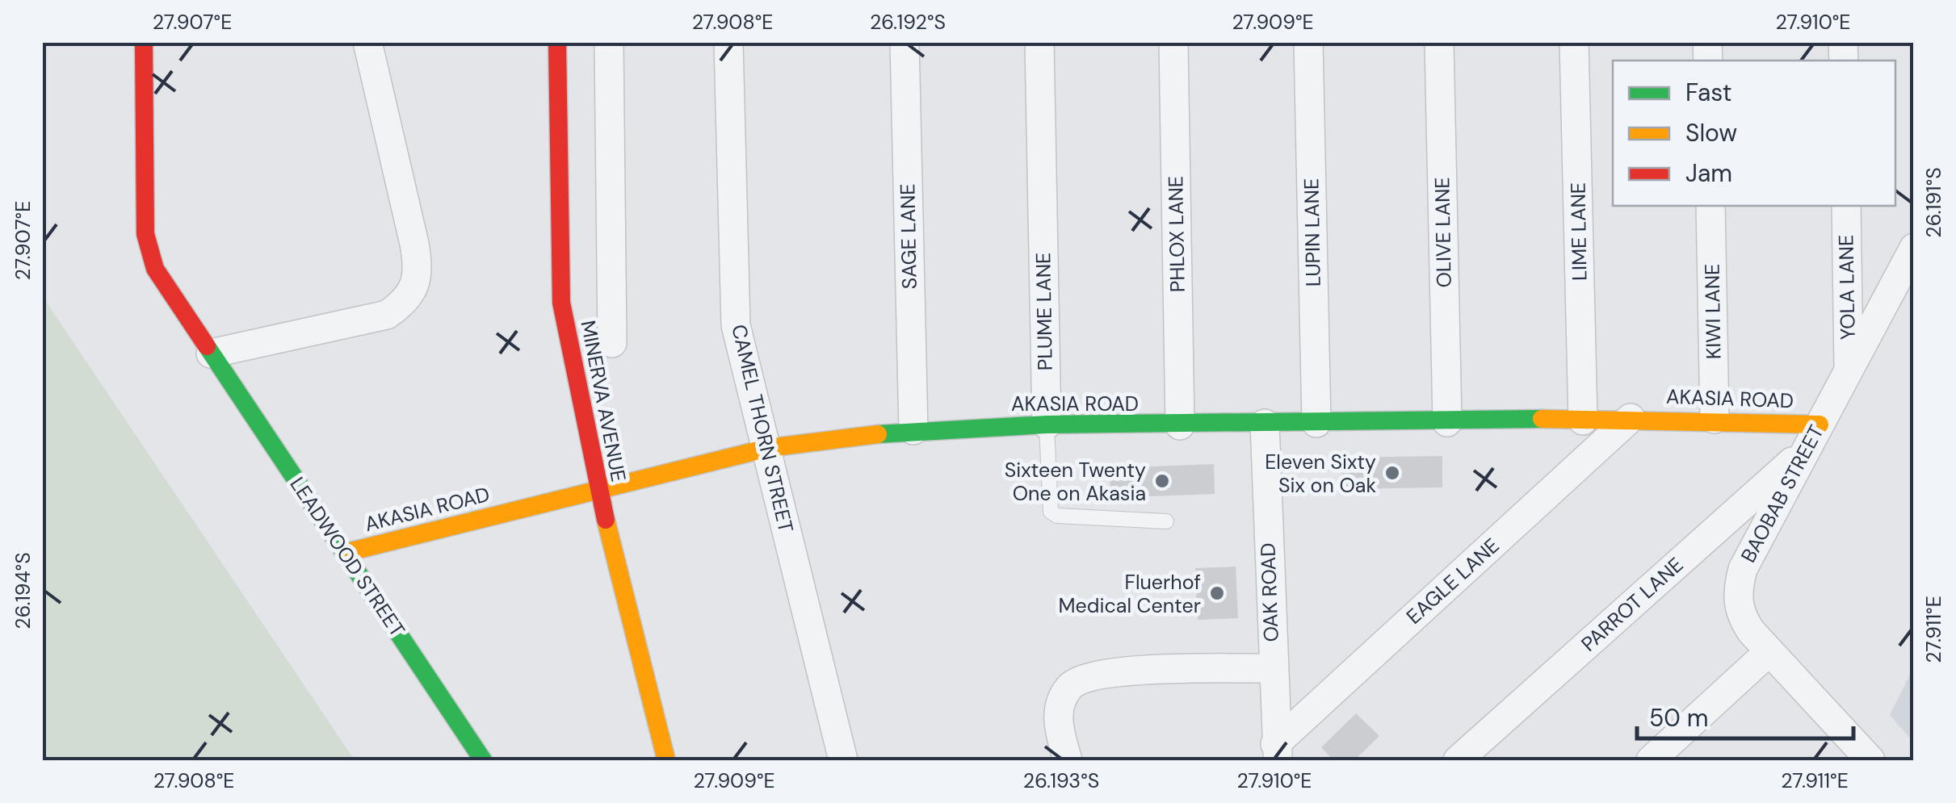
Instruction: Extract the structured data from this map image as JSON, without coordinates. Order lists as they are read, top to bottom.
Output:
{
  "streets": {
    "street": [
      "LIME LANE",
      "LUPIN LANE",
      "OLIVE LANE",
      "PHLOX LANE",
      "SAGE LANE",
      "YOLA LANE",
      "PLUME LANE",
      "KIWI LANE",
      "AKASIA ROAD",
      "MINERVA AVENUE",
      "CAMEL THORN STREET",
      "BAOBAB STREET",
      "LEADWOOD STREET",
      "EAGLE LANE",
      "OAK ROAD",
      "PARROT LANE"
    ]
  },
  "crossings": [
    ["LIME LANE", "AKASIA ROAD"],
    ["LUPIN LANE", "AKASIA ROAD"],
    ["OLIVE LANE", "AKASIA ROAD"],
    ["PHLOX LANE", "AKASIA ROAD"],
    ["SAGE LANE", "AKASIA ROAD"],
    ["YOLA LANE", "BAOBAB STREET"],
    ["PLUME LANE", "AKASIA ROAD"],
    ["KIWI LANE", "AKASIA ROAD"],
    ["AKASIA ROAD", "MINERVA AVENUE"],
    ["AKASIA ROAD", "CAMEL THORN STREET"],
    ["AKASIA ROAD", "BAOBAB STREET"],
    ["AKASIA ROAD", "LEADWOOD STREET"],
    ["AKASIA ROAD", "EAGLE LANE"],
    ["AKASIA ROAD", "OAK ROAD"],
    ["AKASIA ROAD", "PARROT LANE"],
    ["BAOBAB STREET", "PARROT LANE"],
    ["EAGLE LANE", "OAK ROAD"]
  ],
  "places": ["Eleven Sixty Six on Oak", "Sixteen Twenty One on Akasia", "Fluerhof Medical Center"],
  "legend": ["Fast", "Slow", "Jam"],
  "scale_bar": "50 m",
  "coordinates": [
    "27.907°E",
    "27.908°E",
    "26.192°S",
    "27.909°E",
    "27.910°E",
    "26.191°S",
    "26.194°S",
    "27.911°E",
    "26.193°S"
  ]
}
